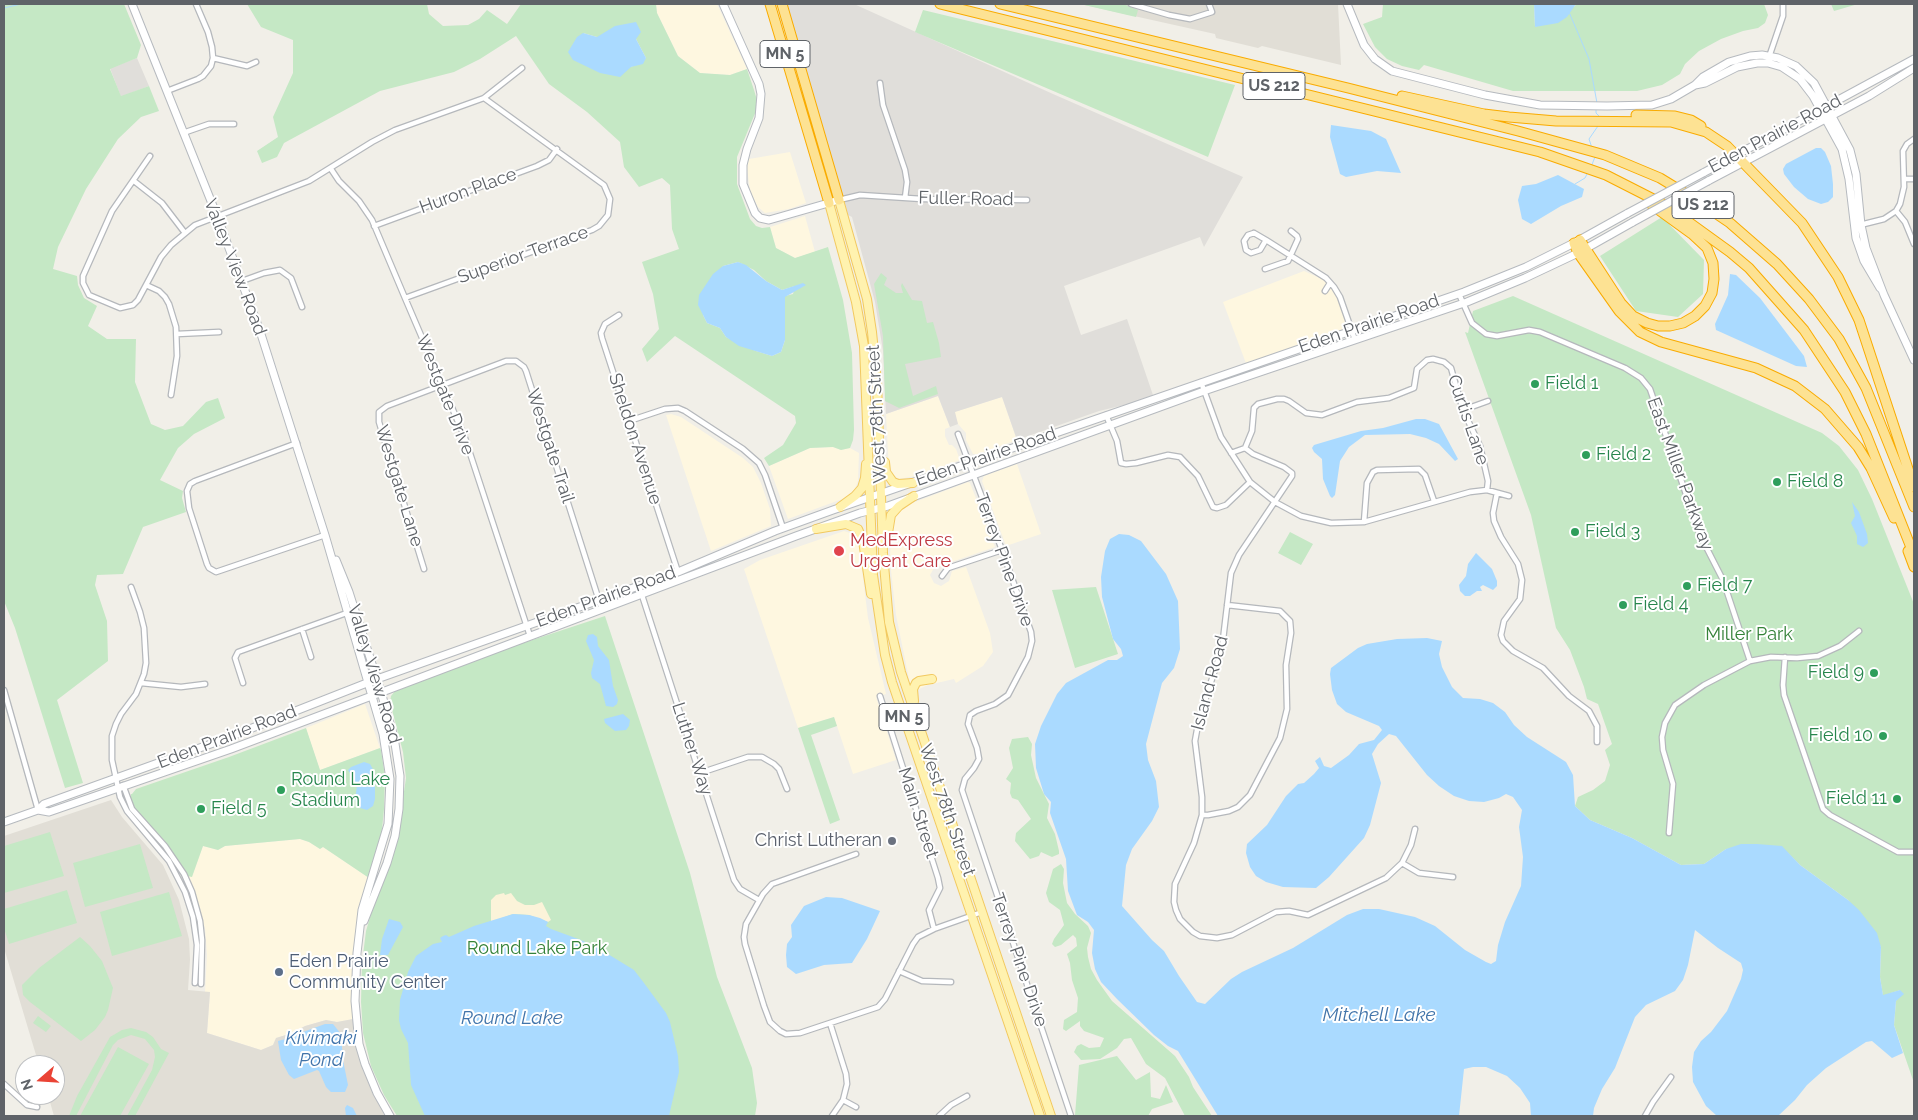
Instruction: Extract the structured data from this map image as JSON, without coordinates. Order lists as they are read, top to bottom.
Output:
{
  "streets": {
    "highway": ["MN 5", "US 212"],
    "main road": ["Eden Prairie Road", "Valley View Road", "West 78th Street"],
    "street": [
      "Huron Place",
      "Fuller Road",
      "Superior Terrace",
      "Westgate Drive",
      "Curtis Lane",
      "Sheldon Avenue",
      "Westgate Trail",
      "East Miller Parkway",
      "Westgate Lane",
      "Terrey Pine Drive",
      "Island Road",
      "Luther Way",
      "Main Street"
    ]
  },
  "crossings": [
    ["MN 5", "Fuller Road"],
    ["MN 5", "West 78th Street"],
    ["Eden Prairie Road", "Valley View Road"],
    ["Eden Prairie Road", "Westgate Drive"],
    ["Eden Prairie Road", "West 78th Street"],
    ["Eden Prairie Road", "Sheldon Avenue"],
    ["Eden Prairie Road", "Westgate Trail"],
    ["Eden Prairie Road", "East Miller Parkway"],
    ["Eden Prairie Road", "Terrey Pine Drive"],
    ["Eden Prairie Road", "Luther Way"],
    ["Huron Place", "Superior Terrace"],
    ["Huron Place", "Westgate Drive"],
    ["Fuller Road", "West 78th Street"],
    ["Superior Terrace", "Westgate Drive"],
    ["Westgate Drive", "Westgate Trail"],
    ["Westgate Drive", "Westgate Lane"],
    ["Curtis Lane", "Island Road"],
    ["Westgate Trail", "Westgate Lane"]
  ],
  "water": ["Mitchell Lake", "Round Lake", "Kivimaki Pond"],
  "parks": ["Miller Park", "Round Lake Park"],
  "places": [
    "Field 1",
    "Field 2",
    "Field 8",
    "Field 3",
    "MedExpress Urgent Care",
    "Field 7",
    "Field 4",
    "Field 9",
    "Field 10",
    "Round Lake Stadium",
    "Field 11",
    "Field 5",
    "Christ Lutheran",
    "Eden Prairie Community Center"
  ],
  "north": "left"
}
